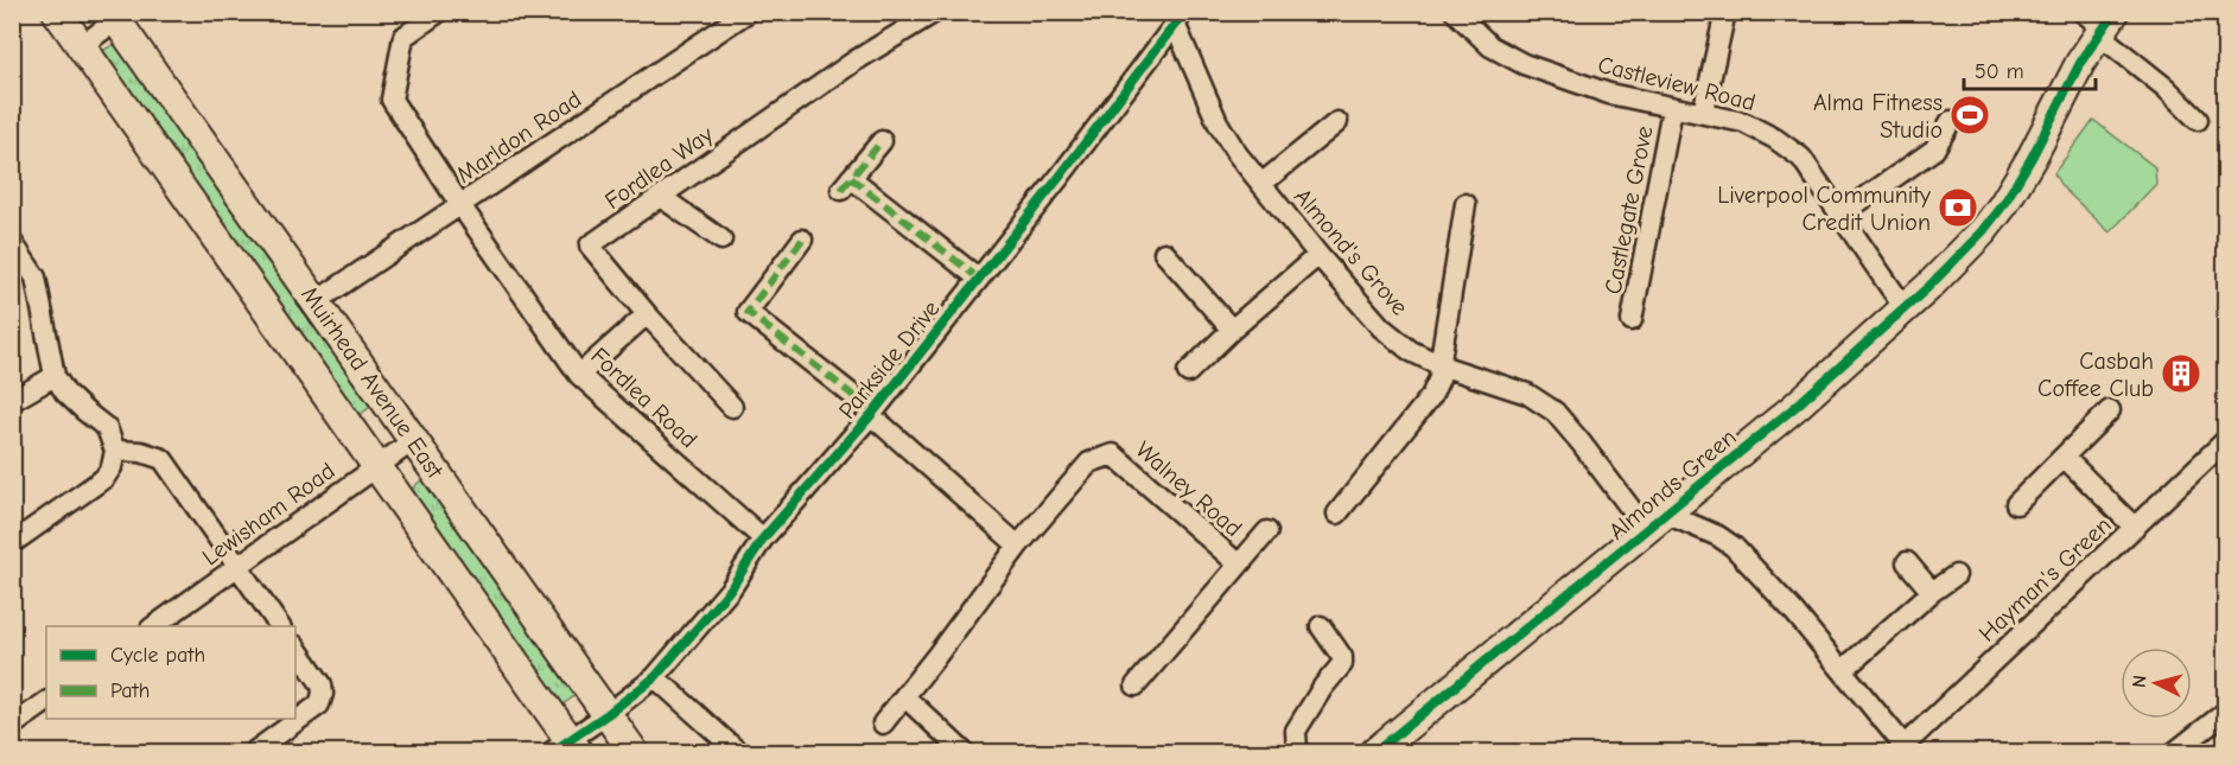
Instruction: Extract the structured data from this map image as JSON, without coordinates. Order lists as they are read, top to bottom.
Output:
{
  "streets": {
    "street": [
      "Castleview Road",
      "Marldon Road",
      "Fordlea Way",
      "Castlegate Grove",
      "Almond's Grove",
      "Parkside Drive",
      "Muirhead Avenue East",
      "Fordlea Road",
      "Almonds Green",
      "Walney Road",
      "Lewisham Road",
      "Hayman's Green"
    ]
  },
  "crossings": [
    ["Castleview Road", "Castlegate Grove"],
    ["Castleview Road", "Almonds Green"],
    ["Marldon Road", "Muirhead Avenue East"],
    ["Marldon Road", "Fordlea Road"],
    ["Almond's Grove", "Parkside Drive"],
    ["Almond's Grove", "Almonds Green"],
    ["Parkside Drive", "Muirhead Avenue East"],
    ["Parkside Drive", "Fordlea Road"],
    ["Muirhead Avenue East", "Lewisham Road"]
  ],
  "places": {
    "sports": ["Alma Fitness Studio"],
    "bank": ["Liverpool Community Credit Union"],
    "building": ["Casbah Coffee Club"]
  },
  "legend": ["Cycle path", "Path"],
  "scale_bar": "50 m",
  "north": "left"
}
